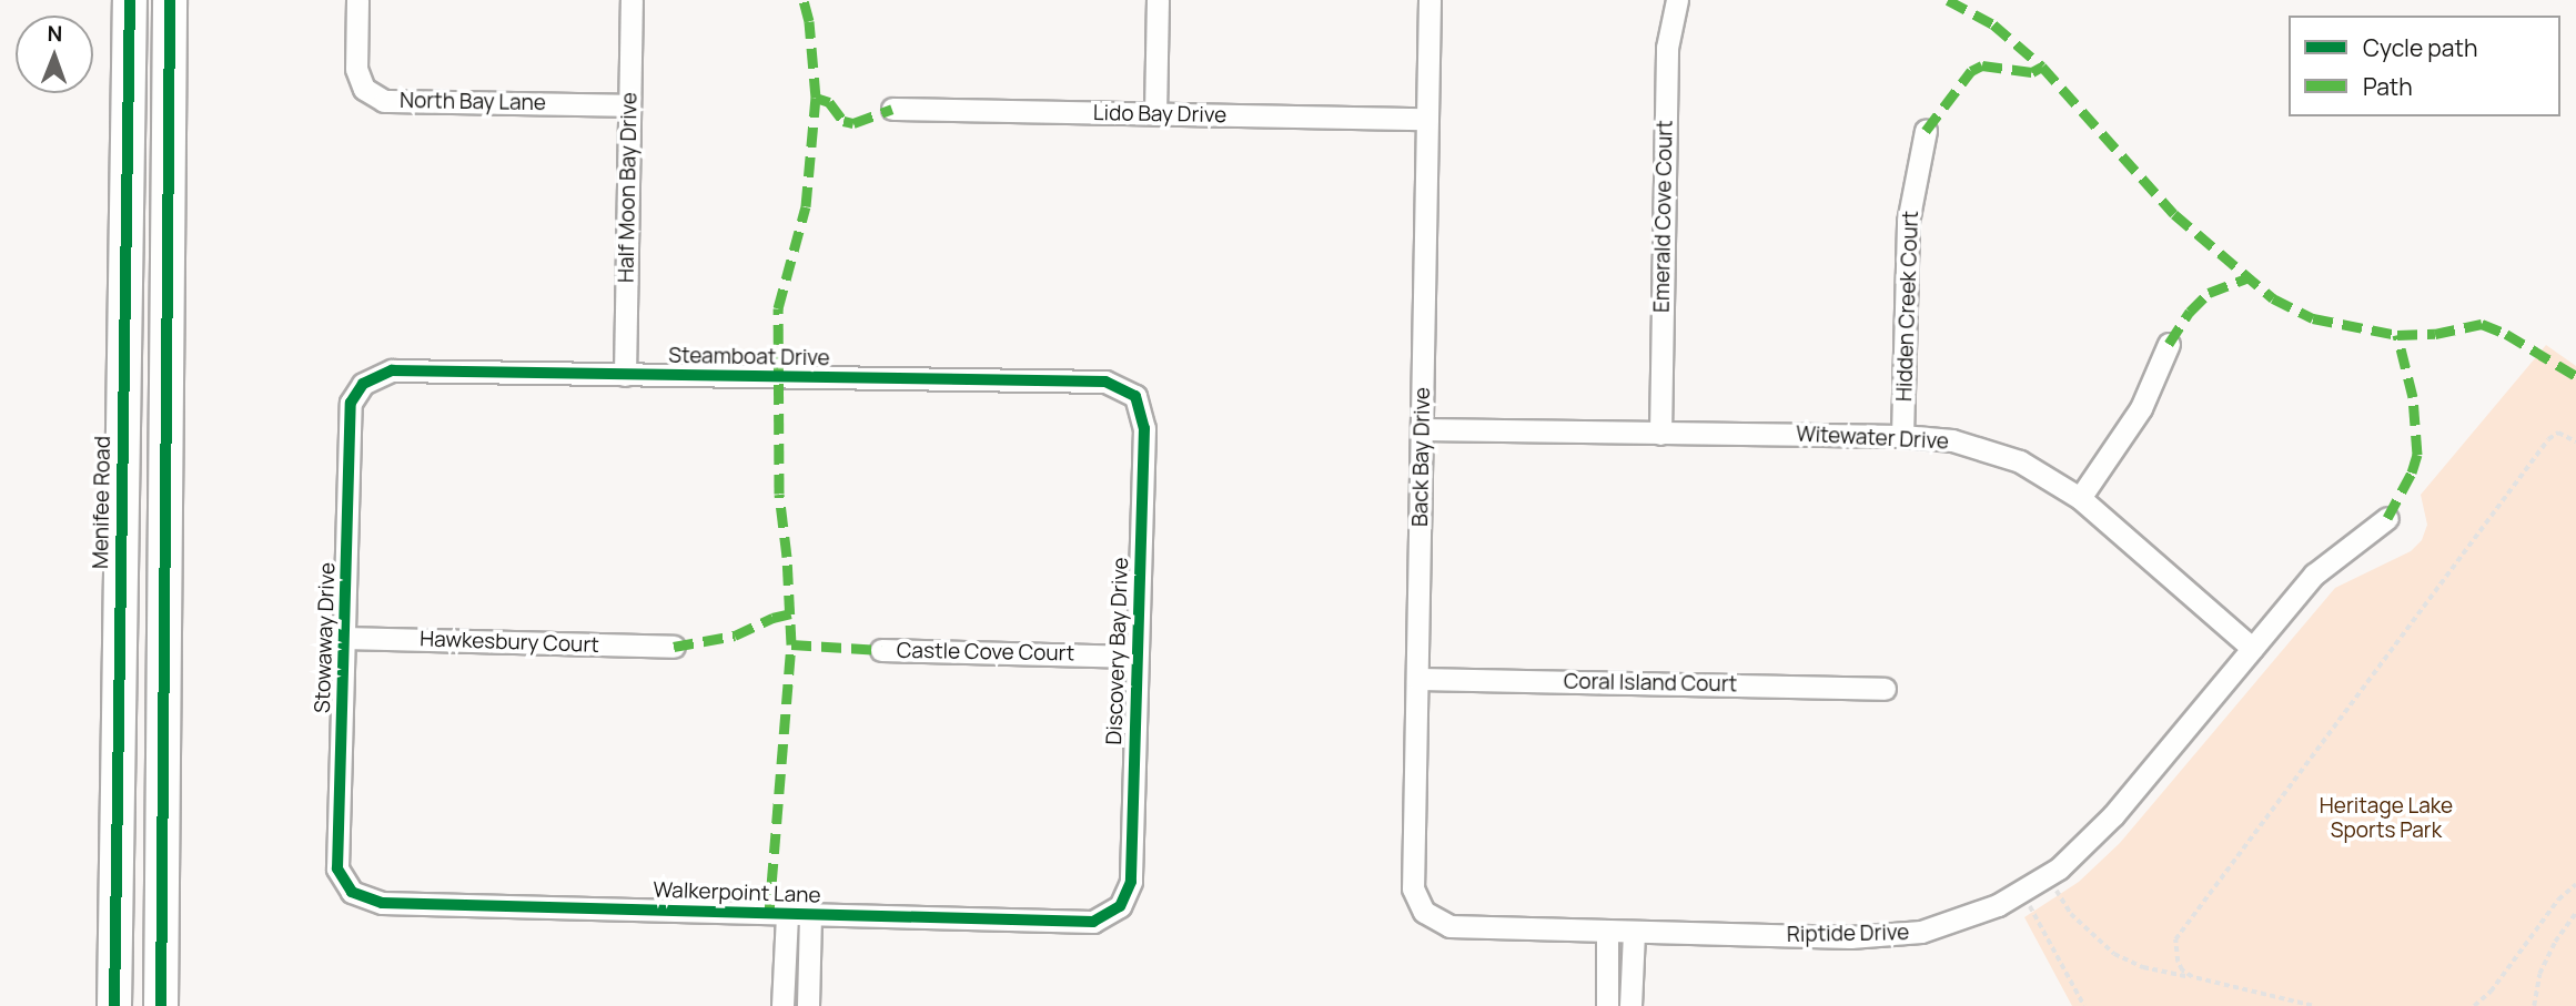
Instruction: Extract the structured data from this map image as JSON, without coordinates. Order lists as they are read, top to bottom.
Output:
{
  "streets": {
    "main road": ["Menifee Road"],
    "street": [
      "North Bay Lane",
      "Lido Bay Drive",
      "Half Moon Bay Drive",
      "Emerald Cove Court",
      "Hidden Creek Court",
      "Steamboat Drive",
      "Witewater Drive",
      "Back Bay Drive",
      "Stowaway Drive",
      "Hawkesbury Court",
      "Discovery Bay Drive",
      "Castle Cove Court",
      "Coral Island Court",
      "Walkerpoint Lane",
      "Riptide Drive"
    ]
  },
  "crossings": [
    ["North Bay Lane", "Half Moon Bay Drive"],
    ["Lido Bay Drive", "Back Bay Drive"],
    ["Half Moon Bay Drive", "Steamboat Drive"],
    ["Emerald Cove Court", "Witewater Drive"],
    ["Hidden Creek Court", "Witewater Drive"],
    ["Steamboat Drive", "Stowaway Drive"],
    ["Steamboat Drive", "Discovery Bay Drive"],
    ["Witewater Drive", "Back Bay Drive"],
    ["Witewater Drive", "Riptide Drive"],
    ["Back Bay Drive", "Coral Island Court"],
    ["Back Bay Drive", "Riptide Drive"],
    ["Stowaway Drive", "Hawkesbury Court"],
    ["Stowaway Drive", "Walkerpoint Lane"],
    ["Discovery Bay Drive", "Castle Cove Court"],
    ["Discovery Bay Drive", "Walkerpoint Lane"]
  ],
  "parks": ["Heritage Lake Sports Park"],
  "legend": ["Cycle path", "Path"],
  "north": "top"
}
